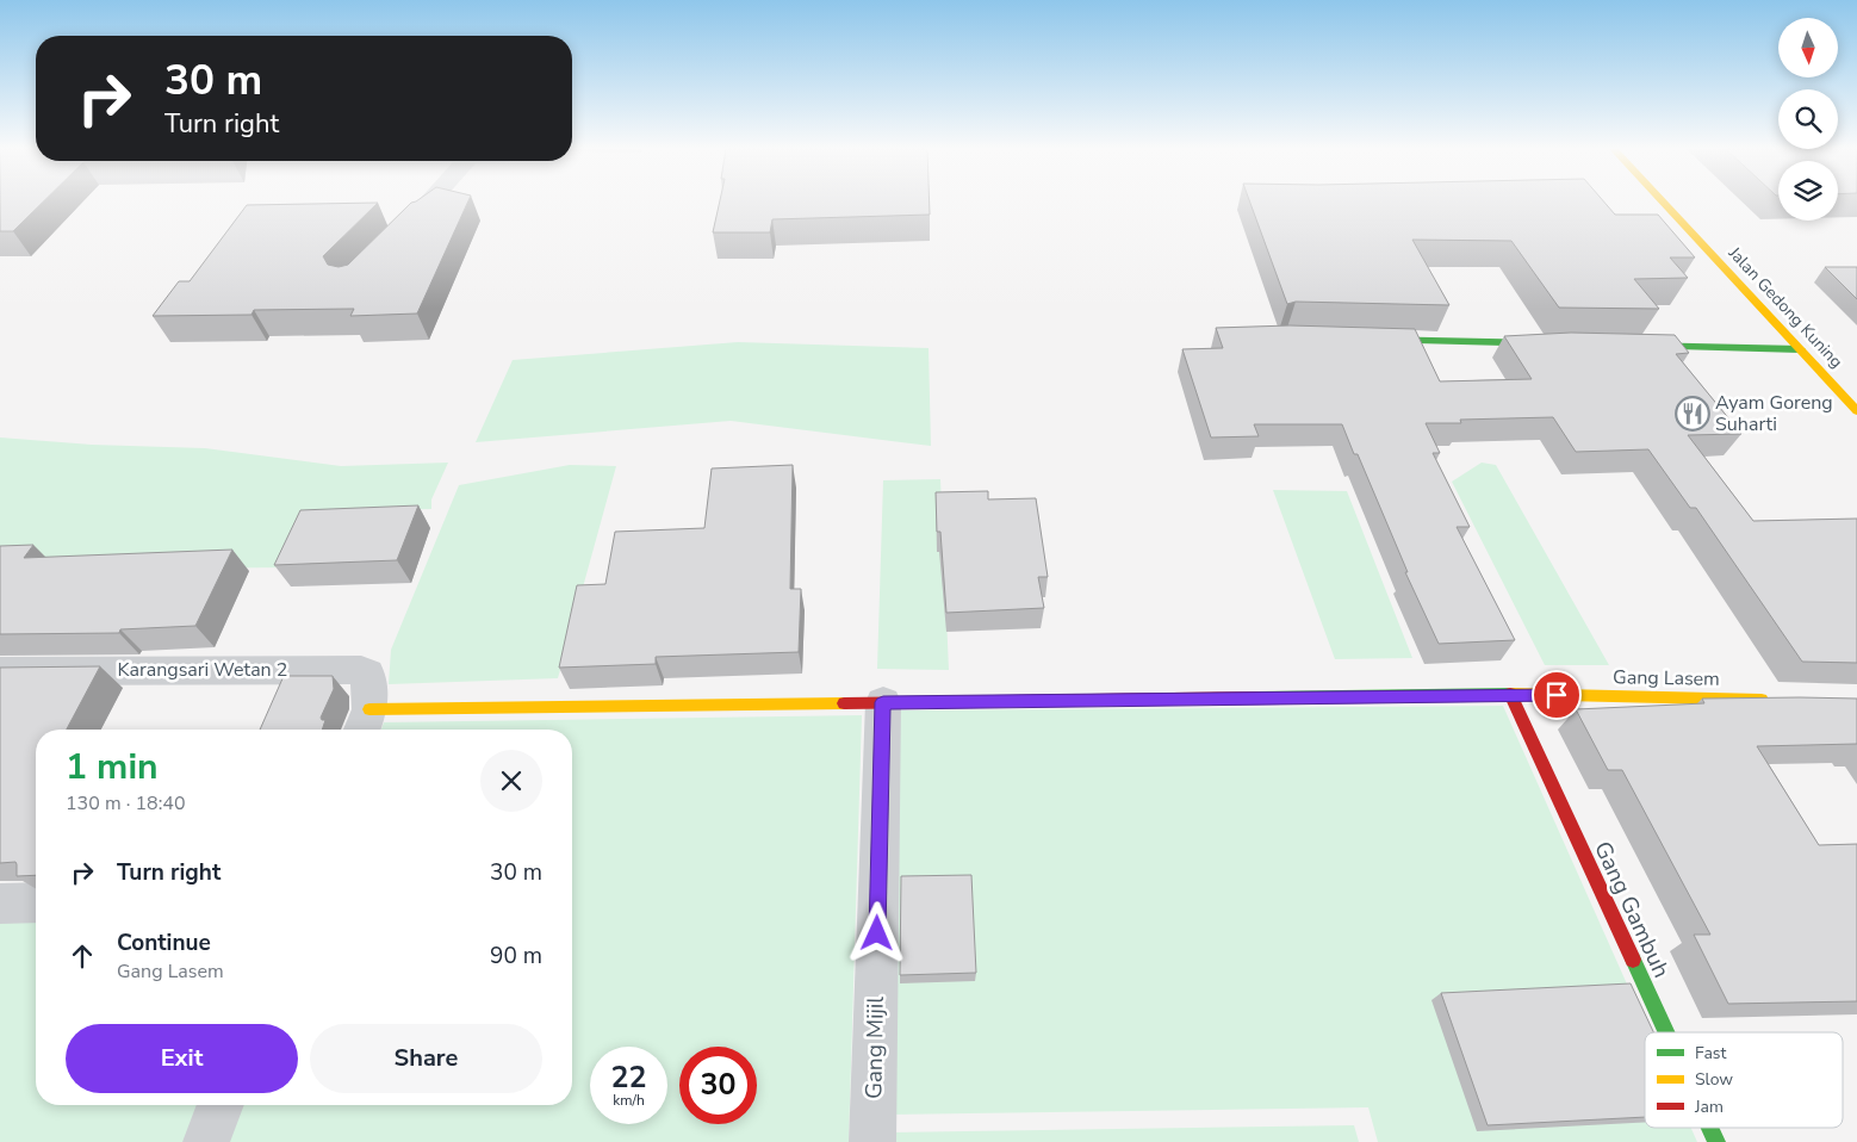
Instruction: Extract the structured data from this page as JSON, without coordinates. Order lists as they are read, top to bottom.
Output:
{
  "streets": {
    "street": [
      "Jalan Gedong Kuning",
      "Karangsari Wetan 2",
      "Gang Lasem",
      "Gang Gambuh",
      "Gang Mijil"
    ]
  },
  "crossings": [
    ["Karangsari Wetan 2", "Gang Lasem"],
    ["Gang Lasem", "Gang Gambuh"],
    ["Gang Lasem", "Gang Mijil"]
  ],
  "places": {
    "restaurant": ["Ayam Goreng Suharti"]
  },
  "legend": ["Fast", "Slow", "Jam"],
  "north": "bottom",
  "page": {
    "turn": ["30 m", "Turn right"],
    "heading": ["1 min", "130 m · 18:40"],
    "list": [
      {
        "name": "Turn right",
        "value": "30 m"
      },
      {
        "name": "Continue",
        "note": "Gang Lasem",
        "value": "90 m"
      }
    ],
    "buttons": ["Exit", "Share"],
    "speed": "22 km/h",
    "limit": "30"
  }
}
